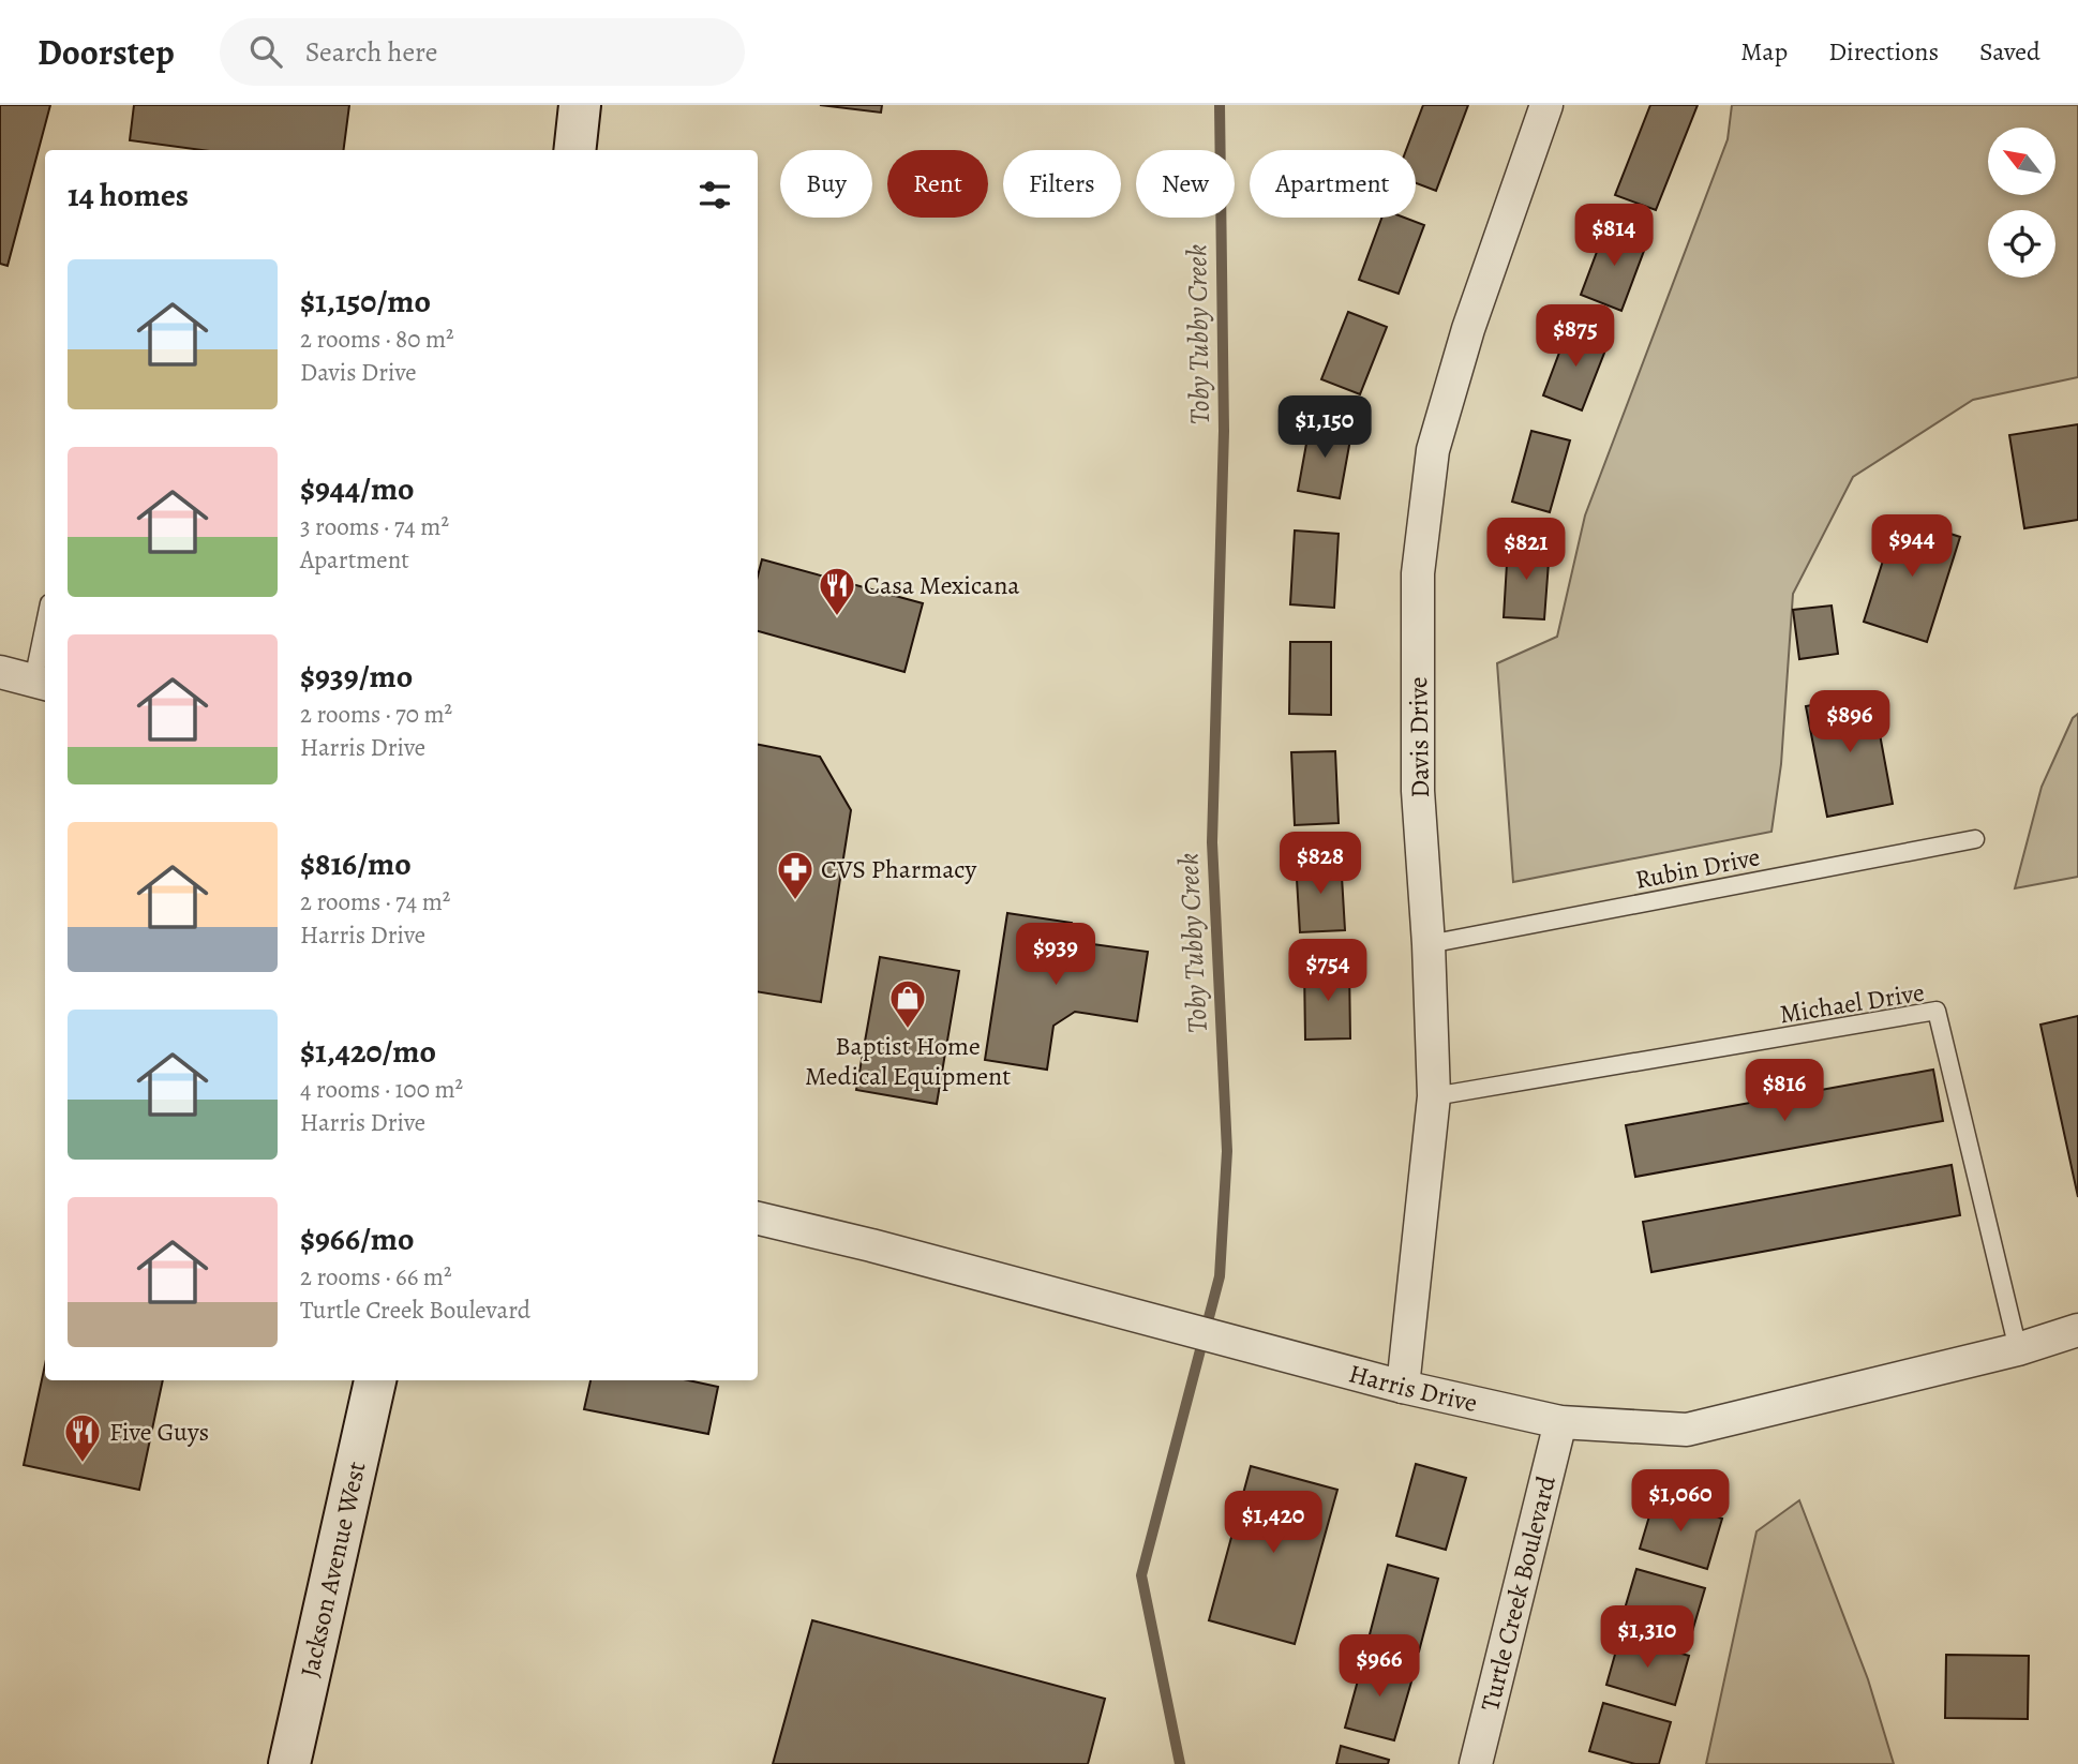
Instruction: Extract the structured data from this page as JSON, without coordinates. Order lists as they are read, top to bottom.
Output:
{
  "streets": {
    "main road": ["Jackson Avenue West"],
    "street": ["Davis Drive", "Harris Drive", "Turtle Creek Boulevard"],
    "lane": ["Rubin Drive", "Michael Drive"]
  },
  "crossings": [
    ["Davis Drive", "Rubin Drive"],
    ["Davis Drive", "Michael Drive"],
    ["Davis Drive", "Harris Drive"],
    ["Michael Drive", "Harris Drive"],
    ["Harris Drive", "Turtle Creek Boulevard"]
  ],
  "water": ["Toby Tubby Creek"],
  "places": {
    "restaurant": ["Casa Mexicana", "Five Guys"],
    "pharmacy": ["CVS Pharmacy"],
    "shop": ["Baptist Home Medical Equipment"]
  },
  "north": "top left",
  "page": {
    "header": "Doorstep",
    "search": "Search here",
    "nav": ["Map", "Directions", "Saved"],
    "chip": [
      "Buy",
      "Rent",
      "Filters",
      "New",
      "Apartment"
    ],
    "heading": "14 homes",
    "price": [
      "$814",
      "$875",
      "$1,150",
      "$944",
      "$821",
      "$896",
      "$828",
      "$939",
      "$754",
      "$816",
      "$1,060",
      "$1,420",
      "$1,310",
      "$966"
    ],
    "list": [
      {
        "name": "$1,150/mo",
        "note": "2 rooms · 80 m² · Davis Drive"
      },
      {
        "name": "$944/mo",
        "note": "3 rooms · 74 m² · Apartment"
      },
      {
        "name": "$939/mo",
        "note": "2 rooms · 70 m² · Harris Drive"
      },
      {
        "name": "$816/mo",
        "note": "2 rooms · 74 m² · Harris Drive"
      },
      {
        "name": "$1,420/mo",
        "note": "4 rooms · 100 m² · Harris Drive"
      },
      {
        "name": "$966/mo",
        "note": "2 rooms · 66 m² · Turtle Creek Boulevard"
      }
    ]
  }
}
